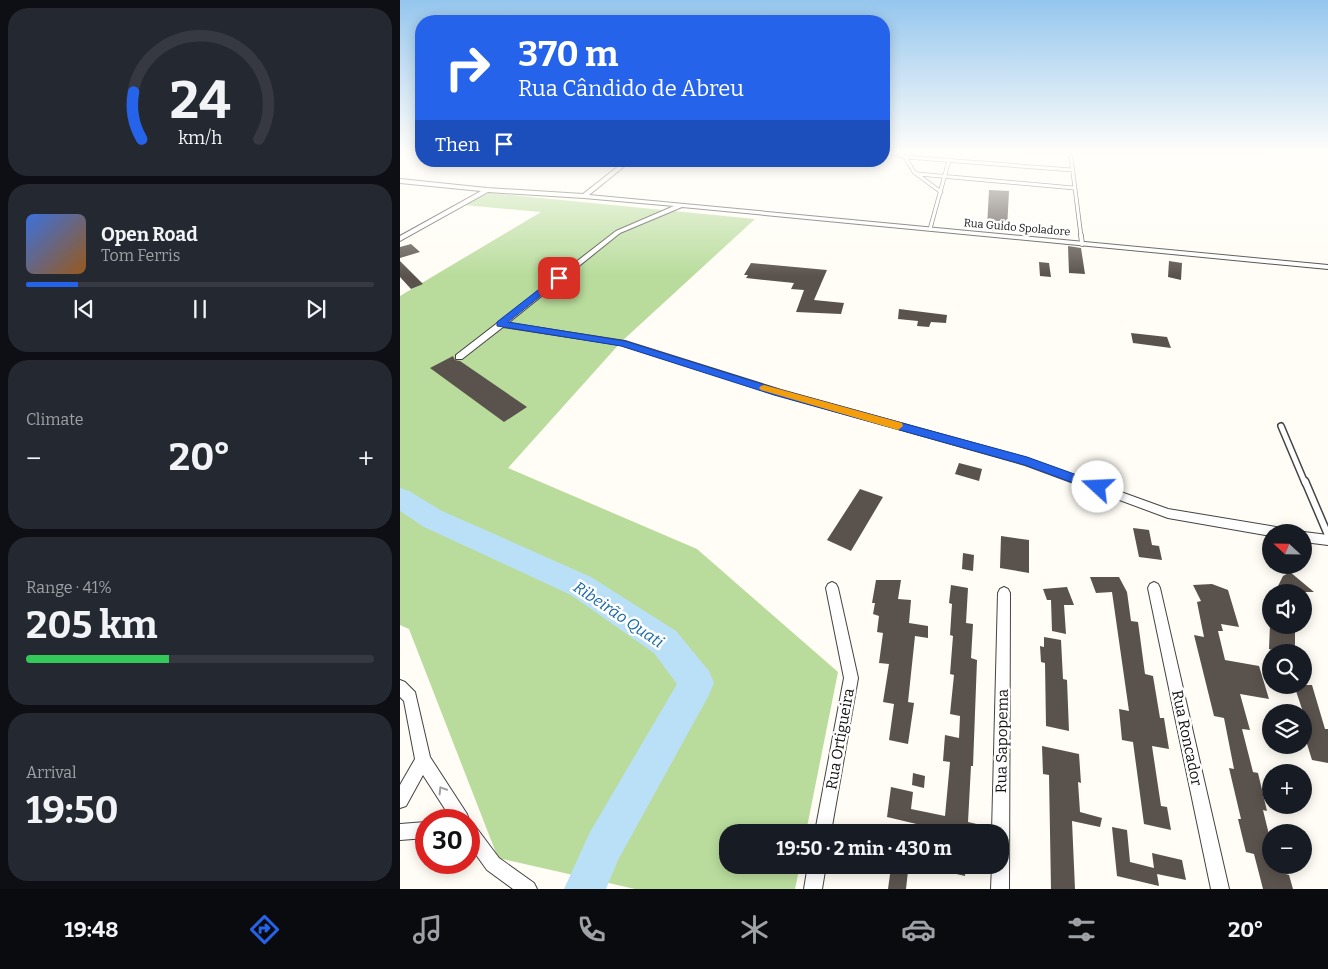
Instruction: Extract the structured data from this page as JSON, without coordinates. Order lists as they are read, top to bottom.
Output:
{
  "streets": {
    "street": [
      "Rua Guido Spoladore",
      "Rua Roncador",
      "Rua Ortigueira",
      "Rua Sapopema"
    ]
  },
  "water": ["Ribeirão Quati"],
  "north": "left",
  "page": {
    "turn": ["370 m", "Rua Cândido de Abreu"],
    "then": "Then",
    "song": ["Open Road", "Tom Ferris"],
    "tile": [
      "Climate",
      ["Range · 41%", "205 km"],
      ["Arrival", "19:50"]
    ],
    "heat": ["−", "20°", "+"],
    "map_buttons": ["+", "−"],
    "limit": "30",
    "trip": "19:50 · 2 min · 430 m",
    "tabs": ["19:48", "20°"],
    "gauge": ["24", "km/h"]
  }
}
